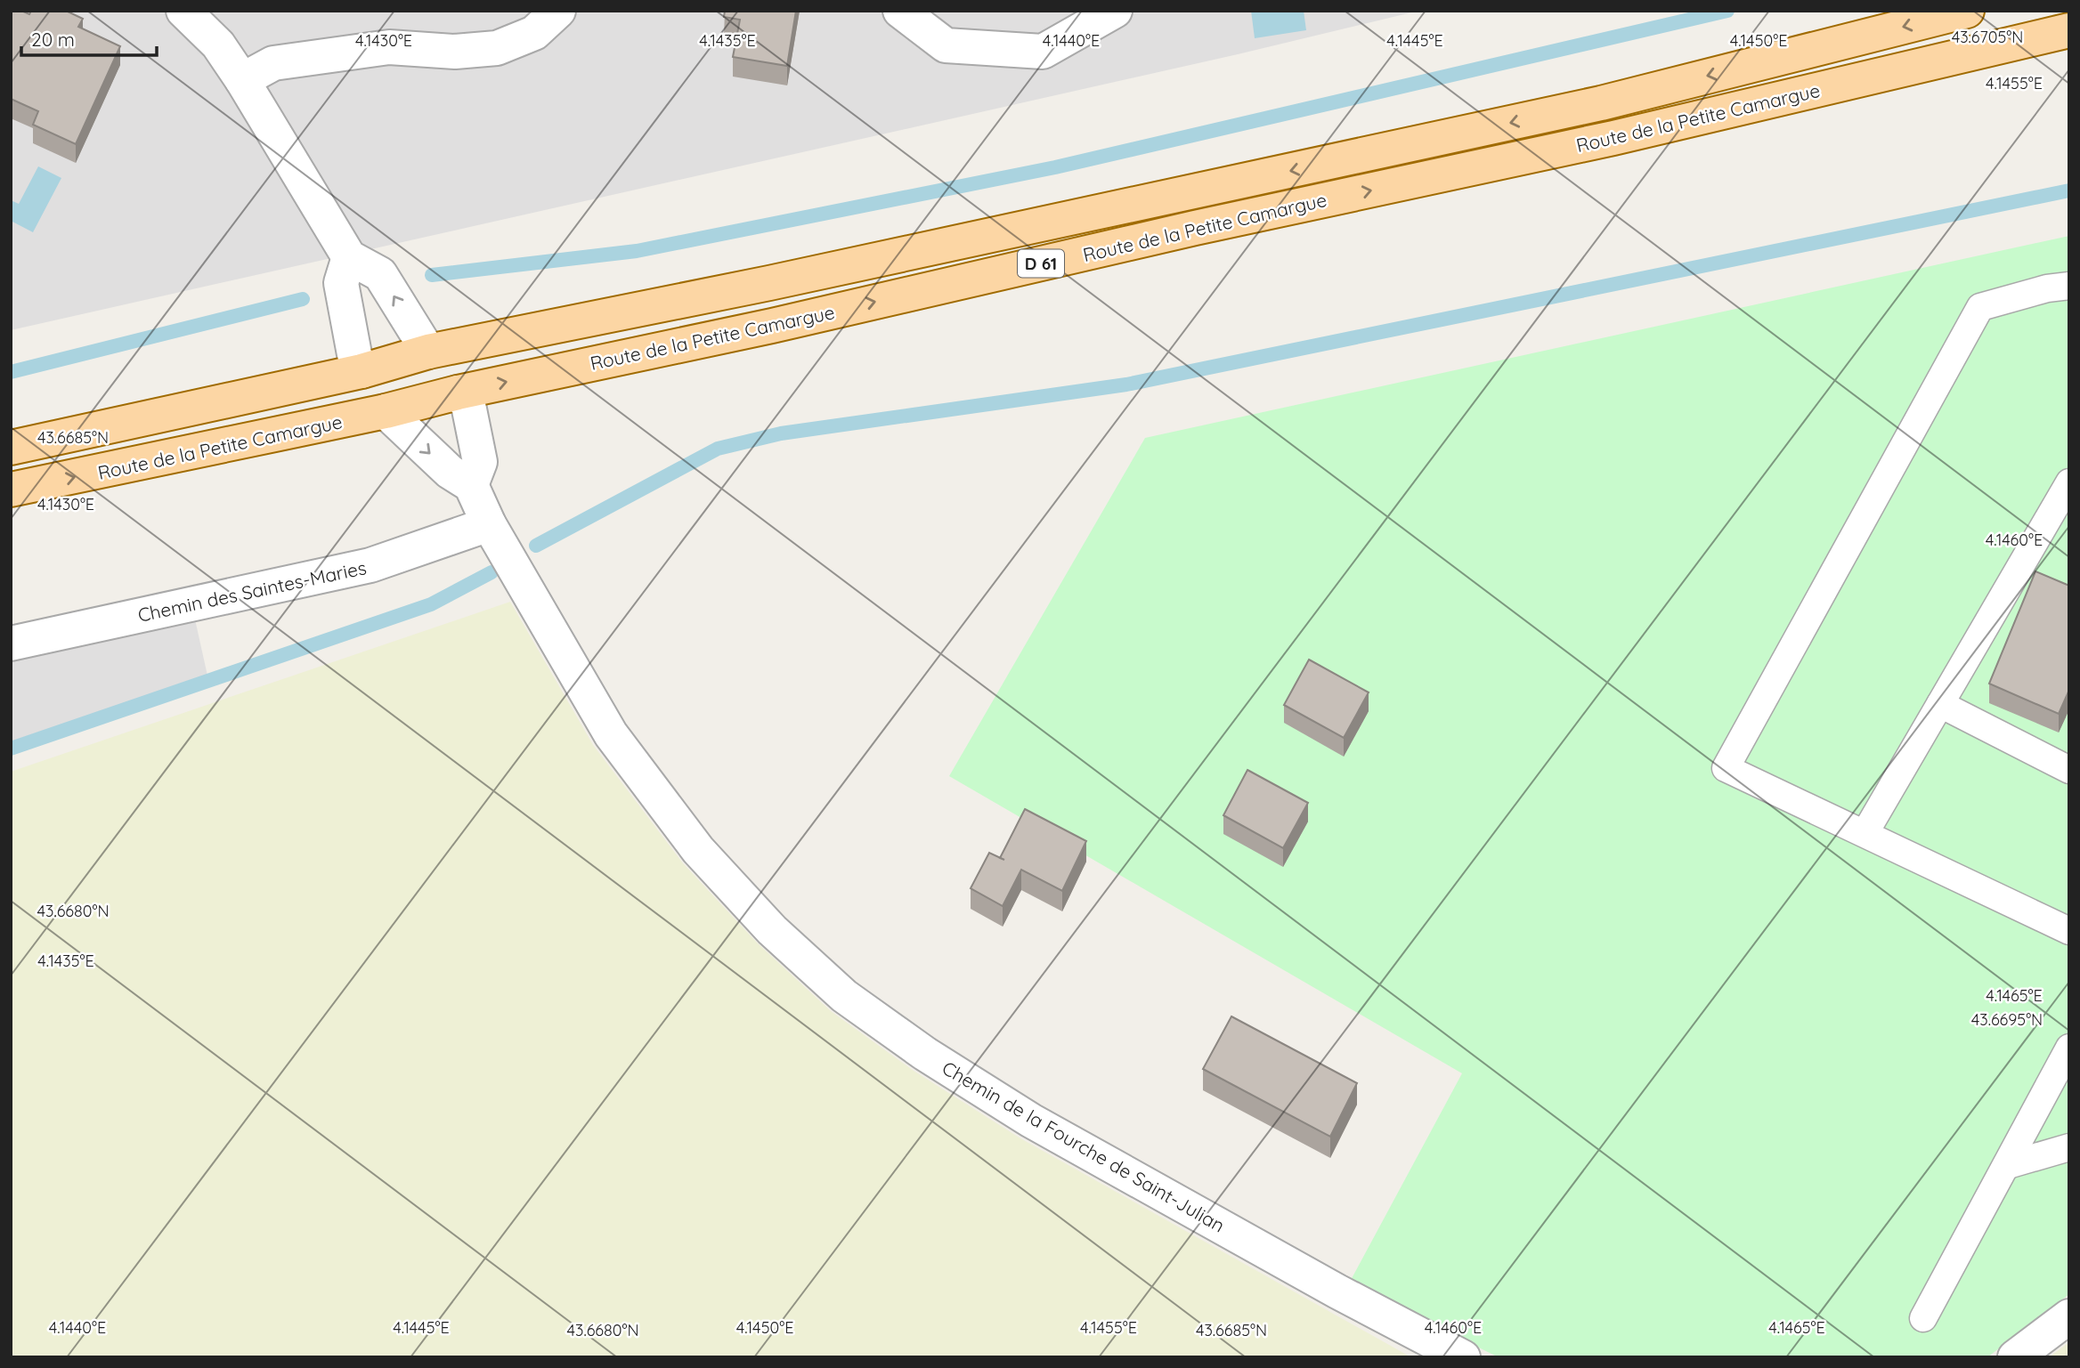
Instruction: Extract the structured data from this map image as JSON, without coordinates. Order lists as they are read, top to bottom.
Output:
{
  "streets": {
    "main road": ["Route de la Petite Camargue", "D 61"],
    "street": ["Chemin des Saintes-Maries", "Chemin de la Fourche de Saint-Julian"]
  },
  "crossings": [
    ["Chemin des Saintes-Maries", "Chemin de la Fourche de Saint-Julian"]
  ],
  "scale_bar": "20 m",
  "coordinates": [
    "43.6705°N",
    "4.1430°E",
    "4.1435°E",
    "4.1440°E",
    "4.1445°E",
    "4.1450°E",
    "4.1455°E",
    "43.6685°N",
    "4.1460°E",
    "43.6680°N",
    "4.1465°E",
    "43.6695°N"
  ]
}
